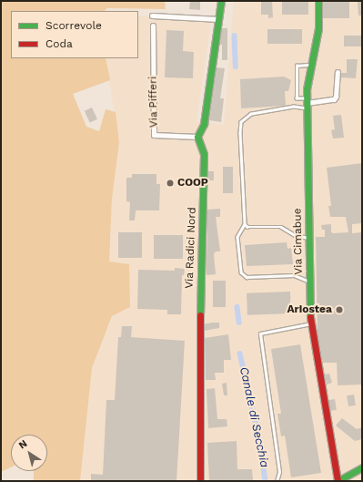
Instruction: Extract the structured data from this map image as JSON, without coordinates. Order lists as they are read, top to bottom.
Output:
{
  "streets": {
    "street": ["Via Pifferi", "Via Cimabue", "Via Radici Nord"]
  },
  "crossings": [
    ["Via Pifferi", "Via Radici Nord"]
  ],
  "water": ["Canale di Secchia"],
  "places": ["COOP", "Ariostea"],
  "legend": ["Scorrevole", "Coda"],
  "north": "top left"
}
